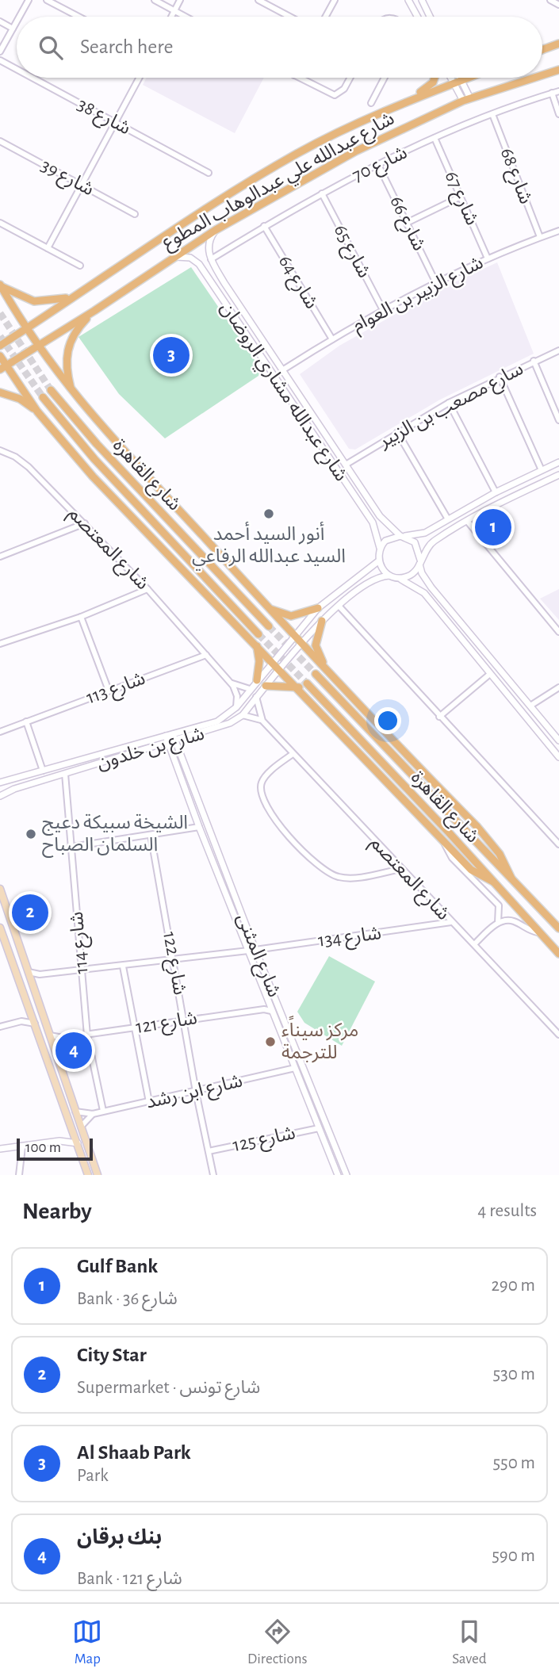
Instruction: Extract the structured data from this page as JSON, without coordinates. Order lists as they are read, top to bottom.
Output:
{
  "streets": {
    "main road": ["شارع عبدالله علي عبدالوهاب المطوع", "شارع القاهرة"],
    "street": [
      "شارع 38",
      "شارع 70",
      "شارع 68",
      "شارع 39",
      "شارع 67",
      "شارع 66",
      "شارع 65",
      "شارع 64",
      "شارع الزبير بن العوام",
      "شارع عبدالله مشاري الروضان",
      "سارع مصعب بن الزبير",
      "شارع المعتصم",
      "شارع 113",
      "شارع بن خلدون",
      "شارع 134",
      "شارع 114",
      "شارع المثنى",
      "شارع 122",
      "شارع 121",
      "شارع ابن رشد",
      "شارع 125"
    ]
  },
  "crossings": [
    ["شارع 70", "شارع 68"],
    ["شارع 70", "شارع 67"],
    ["شارع 70", "شارع 66"],
    ["شارع 70", "شارع 65"],
    ["شارع 70", "شارع 64"],
    ["شارع 70", "شارع عبدالله مشاري الروضان"],
    ["شارع 68", "شارع الزبير بن العوام"],
    ["شارع عبدالله علي عبدالوهاب المطوع", "شارع عبدالله مشاري الروضان"],
    ["شارع 67", "شارع الزبير بن العوام"],
    ["شارع 66", "شارع الزبير بن العوام"],
    ["شارع 65", "شارع الزبير بن العوام"],
    ["شارع 64", "شارع الزبير بن العوام"],
    ["شارع الزبير بن العوام", "شارع عبدالله مشاري الروضان"],
    ["شارع عبدالله مشاري الروضان", "سارع مصعب بن الزبير"],
    ["شارع المعتصم", "شارع 113"],
    ["شارع المعتصم", "شارع بن خلدون"],
    ["شارع المعتصم", "شارع 134"],
    ["شارع بن خلدون", "شارع 114"],
    ["شارع بن خلدون", "شارع المثنى"],
    ["شارع 134", "شارع 114"],
    ["شارع 134", "شارع المثنى"],
    ["شارع 134", "شارع 122"],
    ["شارع 114", "شارع 121"],
    ["شارع 114", "شارع ابن رشد"],
    ["شارع المثنى", "شارع 121"],
    ["شارع المثنى", "شارع ابن رشد"],
    ["شارع المثنى", "شارع 125"],
    ["شارع 122", "شارع 121"],
    ["شارع 122", "شارع ابن رشد"],
    ["شارع 122", "شارع 125"]
  ],
  "places": ["أنور السيد أحمد السيد عبدالله الرفاعي", "الشيخة سبيكة دعيج السلمان الصباح", "مركز سيناًء للترجمة"],
  "scale_bar": "100 m",
  "page": {
    "search": "Search here",
    "pins": [
      "3",
      "1",
      "2",
      "4"
    ],
    "scale": "100 m",
    "heading": ["Nearby", "4 results"],
    "list": [
      {
        "mark": "1",
        "name": "Gulf Bank",
        "note": "Bank · شارع 36",
        "value": "290 m"
      },
      {
        "mark": "2",
        "name": "City Star",
        "note": "Supermarket · شارع تونس",
        "value": "530 m"
      },
      {
        "mark": "3",
        "name": "Al Shaab Park",
        "note": "Park",
        "value": "550 m"
      },
      {
        "mark": "4",
        "name": "بنك برقان",
        "note": "Bank · شارع 121",
        "value": "590 m"
      }
    ],
    "nav": ["Map", "Directions", "Saved"]
  }
}
